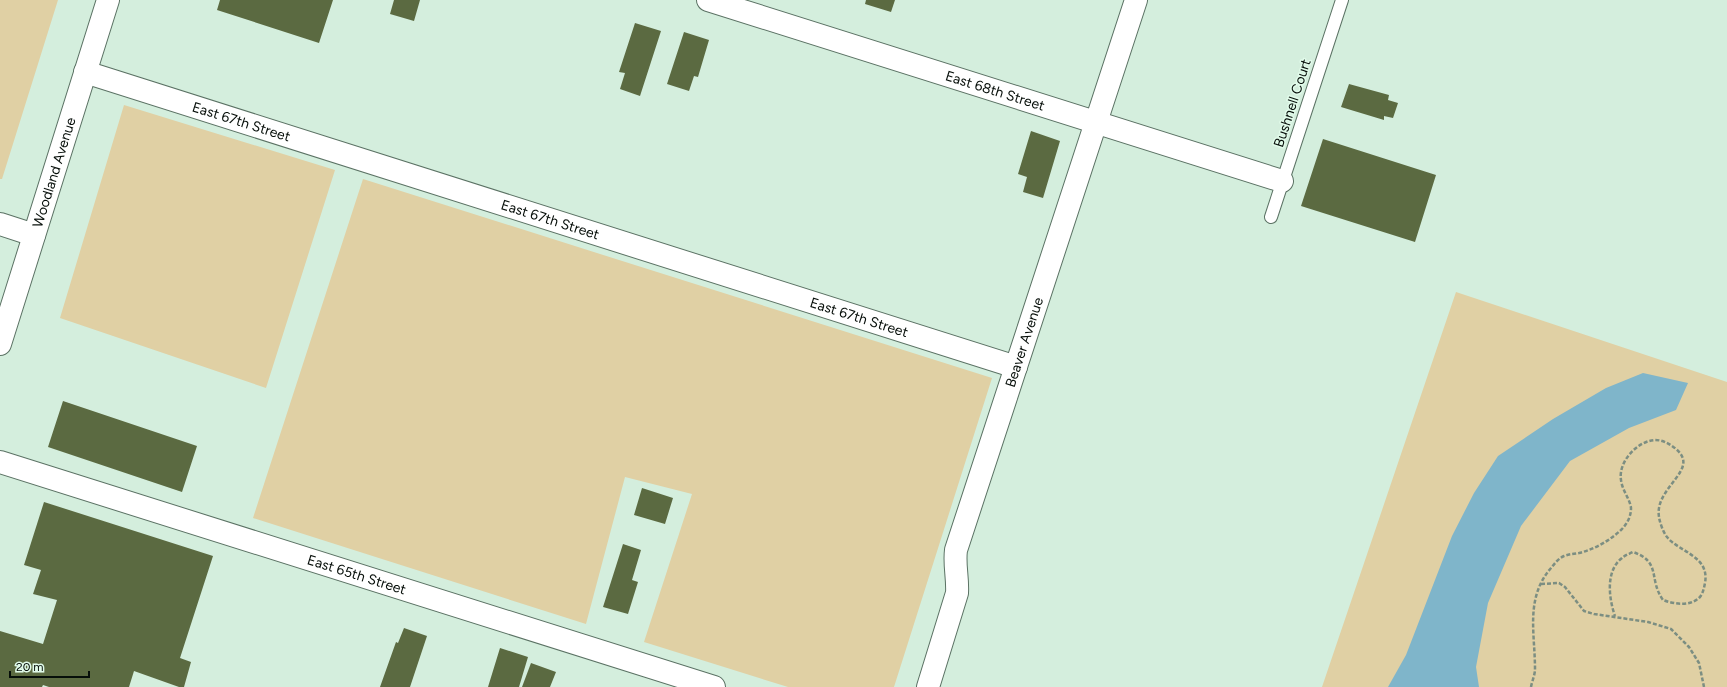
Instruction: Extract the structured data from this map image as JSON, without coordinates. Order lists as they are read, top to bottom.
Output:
{
  "streets": {
    "street": [
      "East 68th Street",
      "East 67th Street",
      "Woodland Avenue",
      "Beaver Avenue",
      "East 65th Street"
    ],
    "lane": ["Bushnell Court"]
  },
  "crossings": [
    ["East 68th Street", "Bushnell Court"],
    ["East 68th Street", "Beaver Avenue"],
    ["East 67th Street", "Woodland Avenue"],
    ["East 67th Street", "Beaver Avenue"]
  ],
  "scale_bar": "20 m"
}
